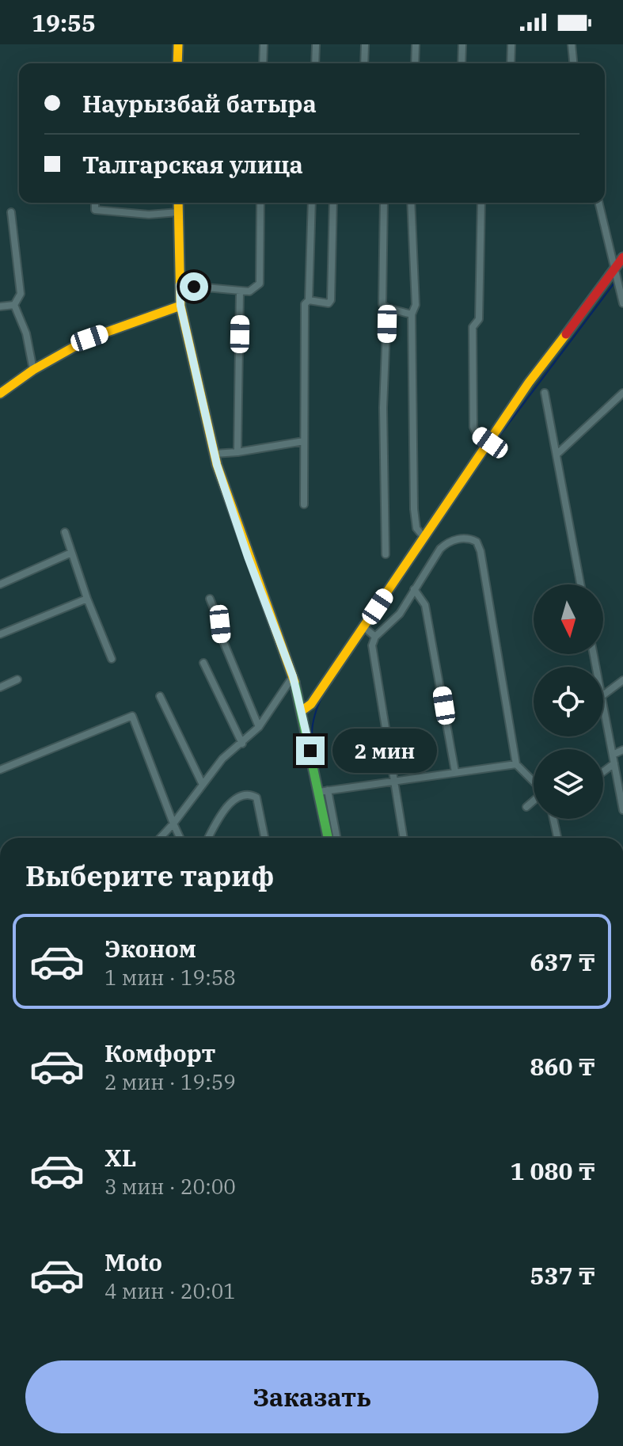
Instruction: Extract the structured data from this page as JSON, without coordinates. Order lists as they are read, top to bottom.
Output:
{
  "north": "bottom",
  "page": {
    "status": "19:55",
    "banner": ["Наурызбай батыра", "Талгарская улица"],
    "bubble": "2 мин",
    "heading": "Выберите тариф",
    "list": [
      {
        "name": "Эконом",
        "note": "1 мин · 19:58",
        "value": "637 ₸"
      },
      {
        "name": "Комфорт",
        "note": "2 мин · 19:59",
        "value": "860 ₸"
      },
      {
        "name": "XL",
        "note": "3 мин · 20:00",
        "value": "1 080 ₸"
      },
      {
        "name": "Moto",
        "note": "4 мин · 20:01",
        "value": "537 ₸"
      }
    ],
    "buttons": "Заказать"
  }
}
